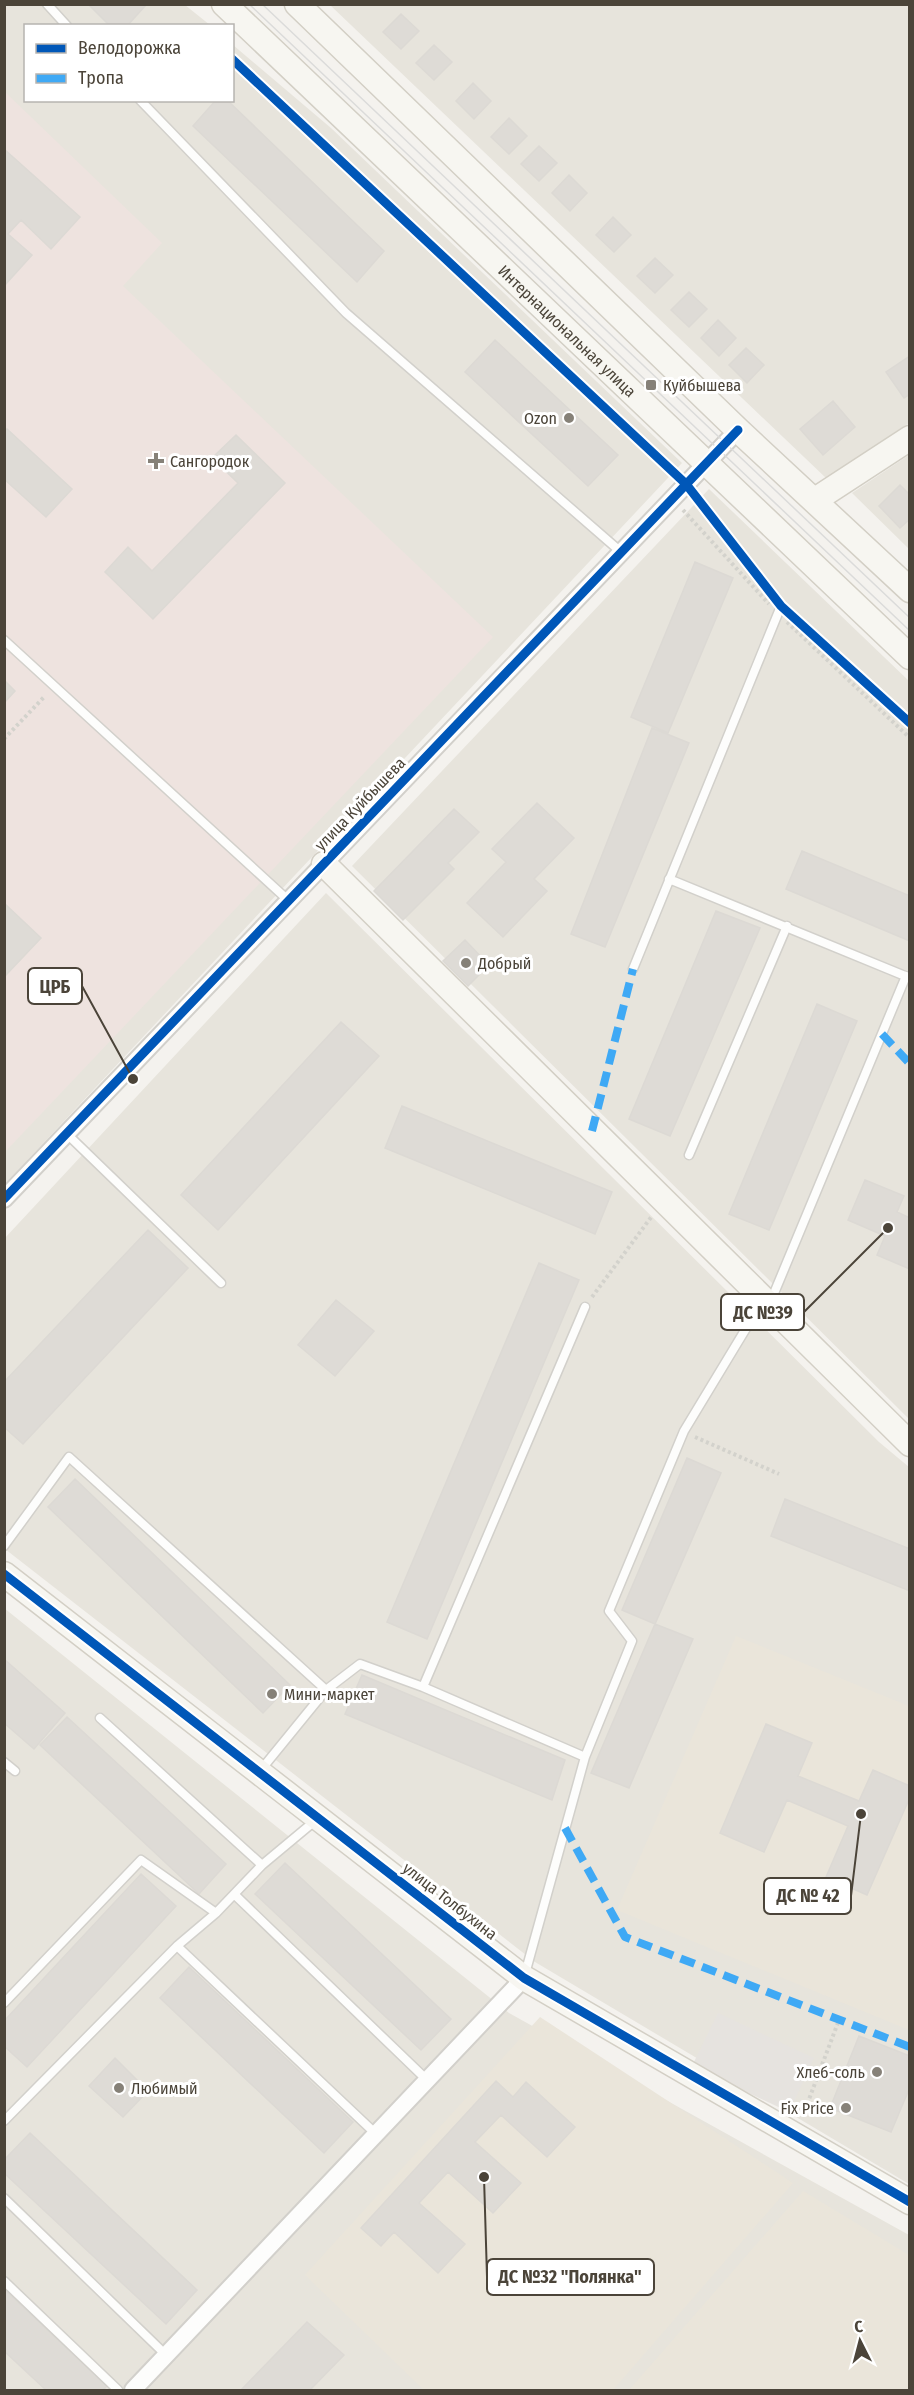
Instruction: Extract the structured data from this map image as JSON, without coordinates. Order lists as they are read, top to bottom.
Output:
{
  "streets": {
    "street": ["Интернациональная улица", "улица Куйбышева", "улица Толбухина"]
  },
  "crossings": [
    ["Интернациональная улица", "улица Куйбышева"]
  ],
  "places": {
    "transit": ["Куйбышева"],
    "other": [
      "Ozon",
      "Добрый",
      "ЦРБ",
      "ДС №39",
      "Мини-маркет",
      "ДС № 42",
      "Хлеб-соль",
      "Любимый",
      "Fix Price",
      "ДС №32 \"Полянка\""
    ],
    "health": ["Сангородок"]
  },
  "legend": ["Велодорожка", "Тропа"],
  "north": "top"
}
